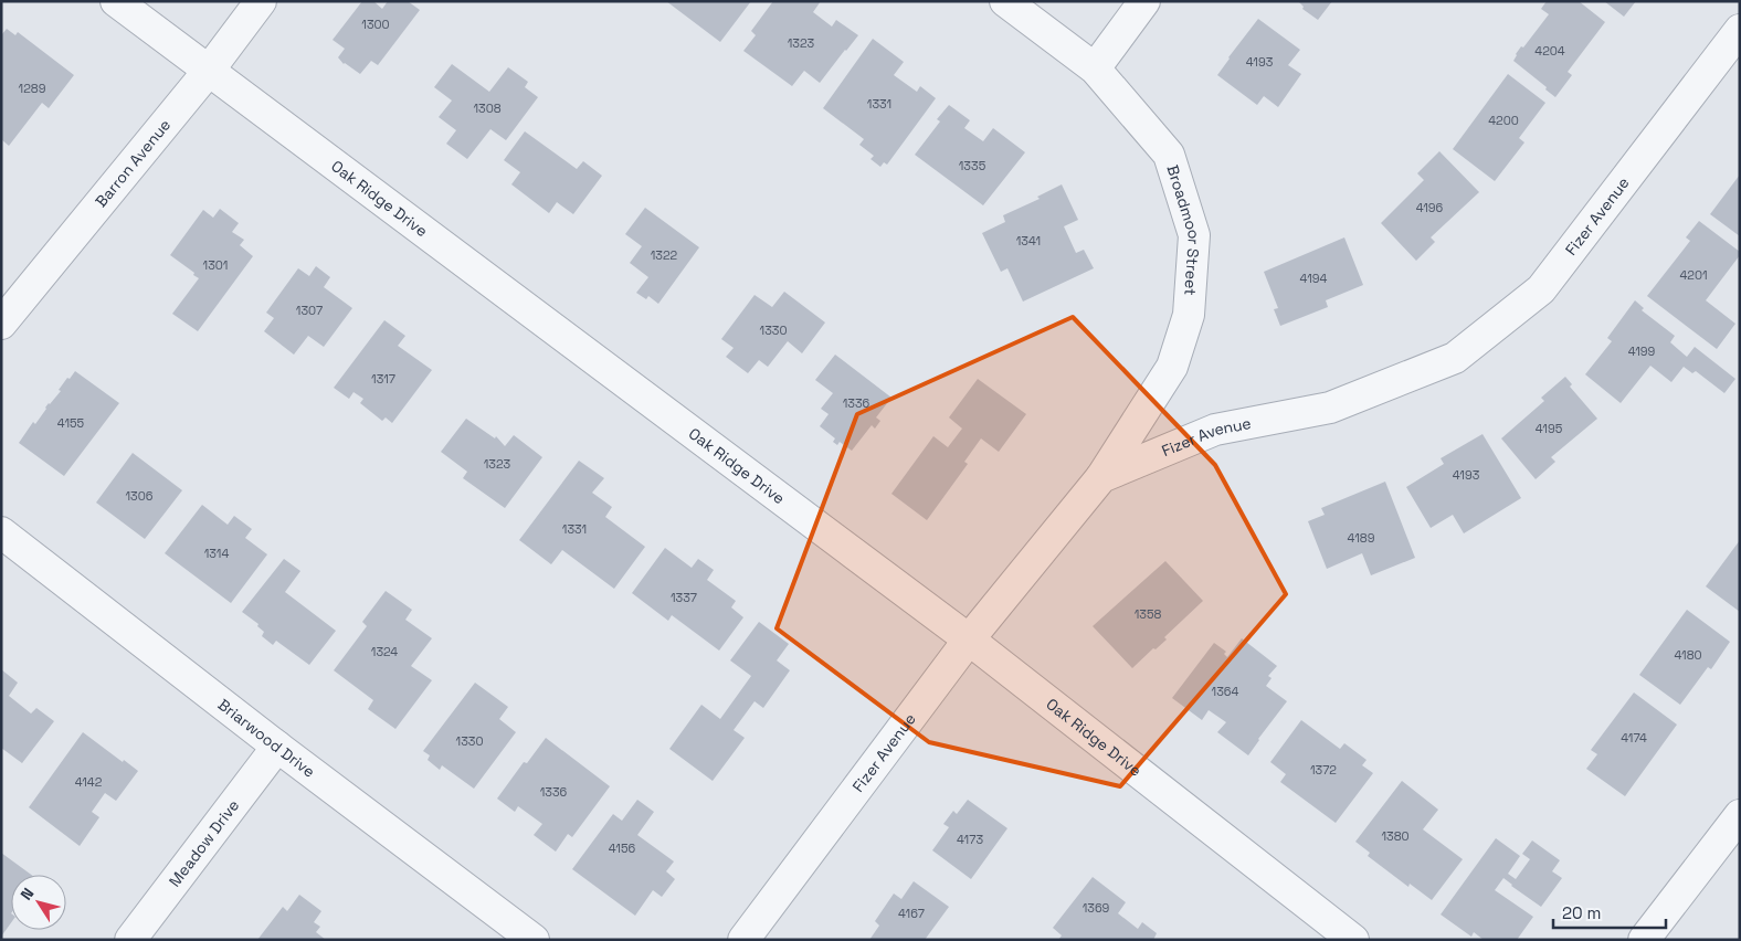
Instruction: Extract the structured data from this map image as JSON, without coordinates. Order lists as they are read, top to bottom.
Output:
{
  "streets": {
    "street": [
      "Barron Avenue",
      "Oak Ridge Drive",
      "Fizer Avenue",
      "Broadmoor Street",
      "Briarwood Drive",
      "Meadow Drive"
    ]
  },
  "crossings": [
    ["Barron Avenue", "Oak Ridge Drive"],
    ["Oak Ridge Drive", "Fizer Avenue"],
    ["Fizer Avenue", "Broadmoor Street"],
    ["Briarwood Drive", "Meadow Drive"]
  ],
  "house_numbers": [
    "1300",
    "1323",
    "4204",
    "4193",
    "1289",
    "1331",
    "1308",
    "4200",
    "1335",
    "4196",
    "1341",
    "1322",
    "1301",
    "4201",
    "4194",
    "1307",
    "1330",
    "4199",
    "1317",
    "1336",
    "4155",
    "4195",
    "1323",
    "4193",
    "1306",
    "1331",
    "4189",
    "1314",
    "1337",
    "1358",
    "1324",
    "4180",
    "1364",
    "4174",
    "1330",
    "1372",
    "4142",
    "1336",
    "1380",
    "4173",
    "4156",
    "1369",
    "4167"
  ],
  "scale_bar": "20 m",
  "north": "top left"
}
